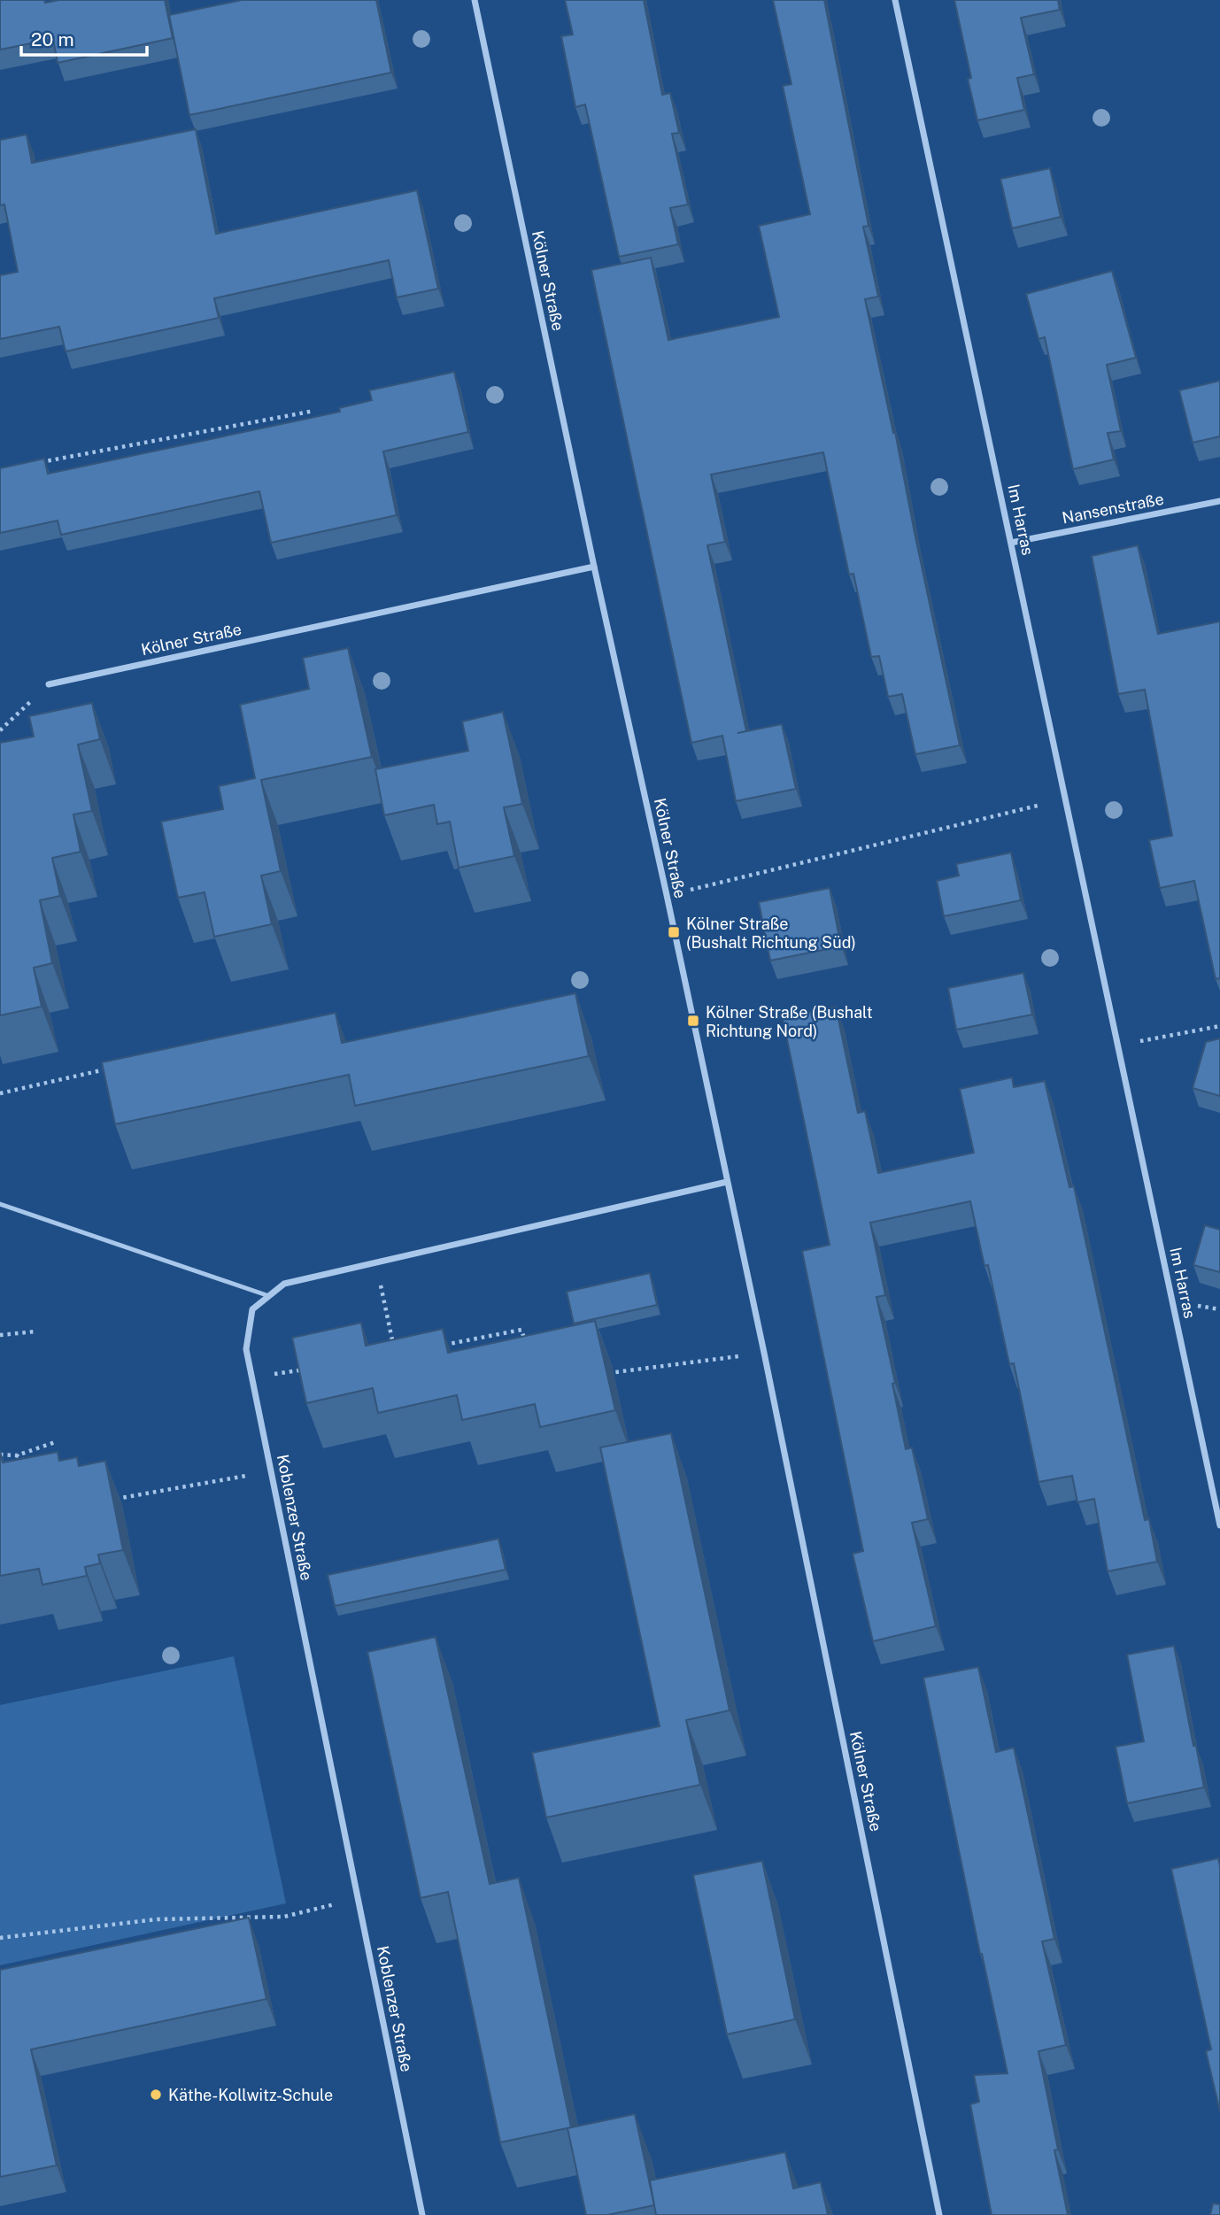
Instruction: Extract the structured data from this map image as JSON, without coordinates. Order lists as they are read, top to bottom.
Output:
{
  "streets": {
    "street": [
      "Kölner Straße",
      "Nansenstraße",
      "Im Harras",
      "Koblenzer Straße"
    ]
  },
  "crossings": [
    ["Kölner Straße", "Koblenzer Straße"],
    ["Nansenstraße", "Im Harras"]
  ],
  "places": {
    "transit": ["Kölner Straße (Bushalt Richtung Süd)", "Kölner Straße (Bushalt Richtung Nord)"],
    "other": ["Käthe-Kollwitz-Schule"]
  },
  "scale_bar": "20 m"
}
